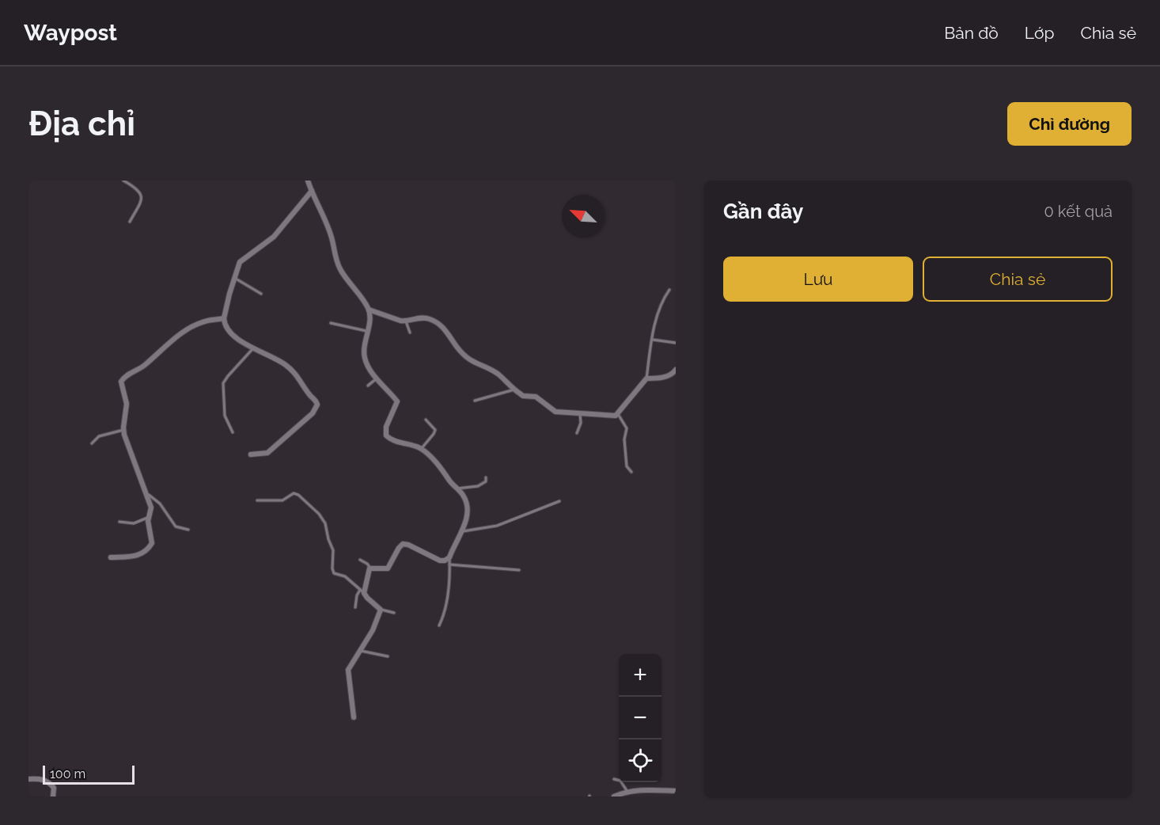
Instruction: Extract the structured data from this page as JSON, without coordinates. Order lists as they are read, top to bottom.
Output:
{
  "scale_bar": "100 m",
  "north": "top left",
  "page": {
    "header": "Waypost",
    "nav": ["Bản đồ", "Lớp", "Chia sẻ"],
    "buttons": [
      "Chỉ đường",
      ["Lưu", "Chia sẻ"]
    ],
    "title": "Địa chỉ",
    "heading": ["Gần đây", "0 kết quả"],
    "map_buttons": ["+", "−"],
    "scale": "100 m"
  }
}
